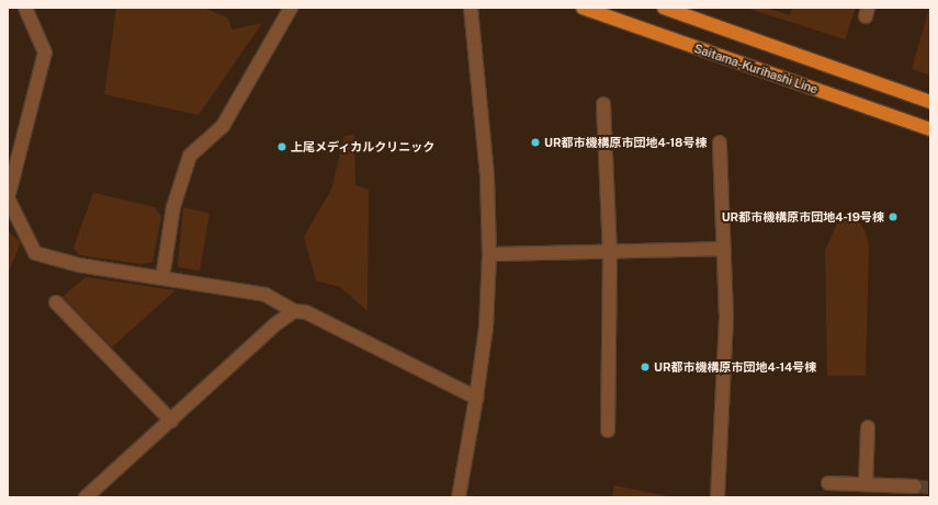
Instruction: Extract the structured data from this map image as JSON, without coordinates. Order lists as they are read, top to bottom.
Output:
{
  "streets": {
    "main road": ["Saitama-Kurihashi Line"]
  },
  "places": [
    "UR都市機構原市団地4-18号棟",
    "上尾メディカルクリニック",
    "UR都市機構原市団地4-19号棟",
    "UR都市機構原市団地4-14号棟"
  ]
}
